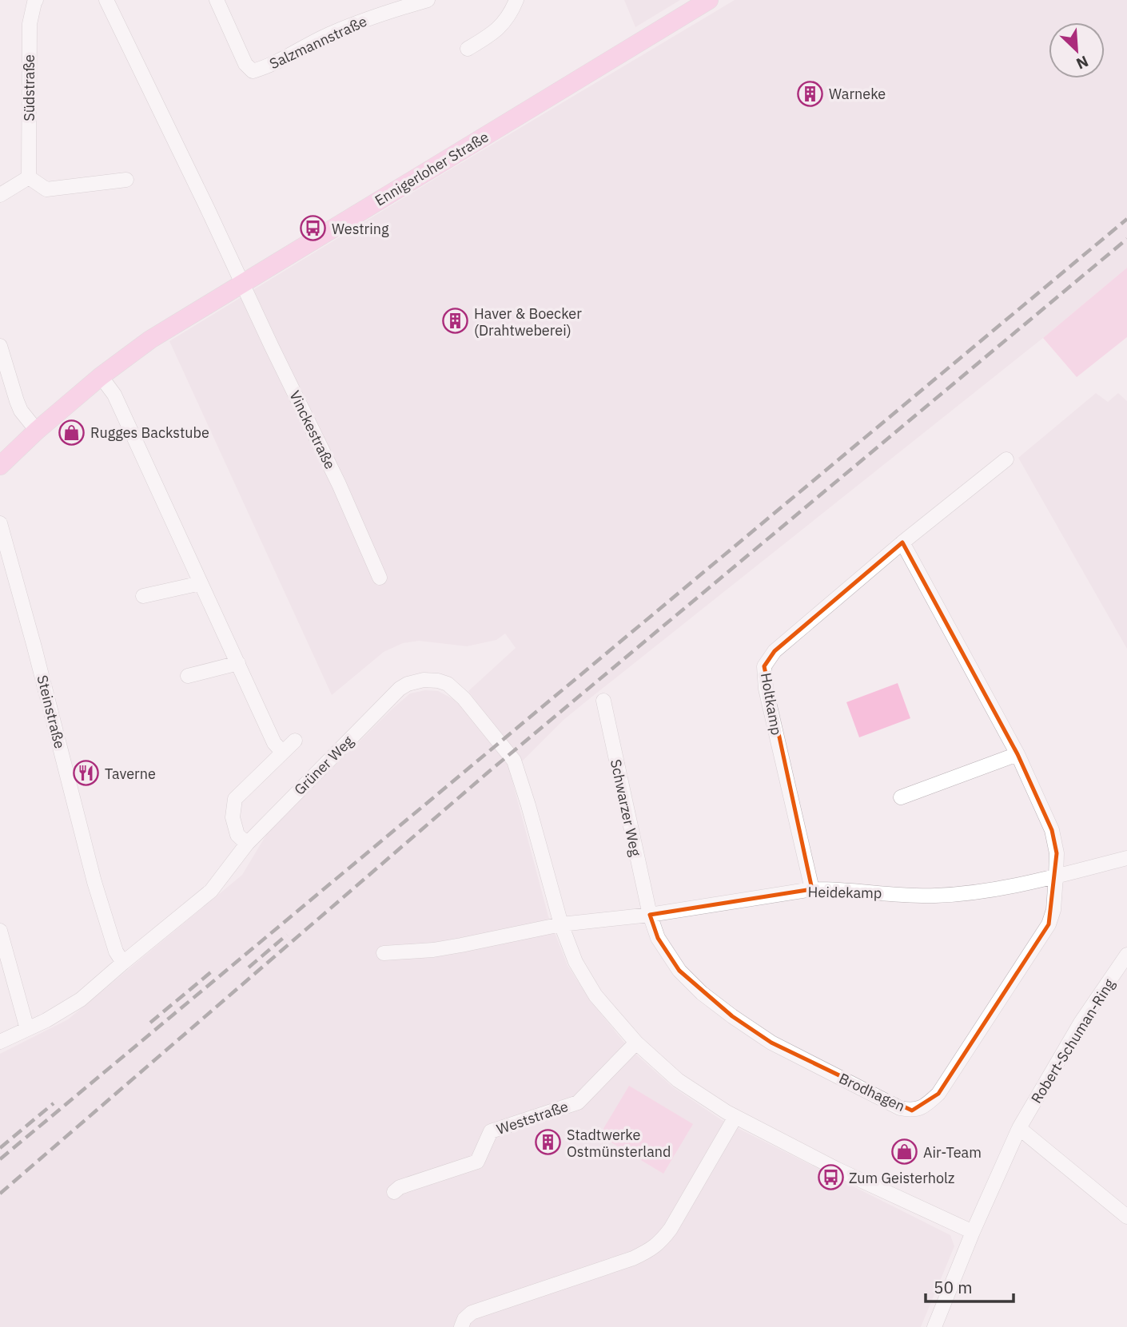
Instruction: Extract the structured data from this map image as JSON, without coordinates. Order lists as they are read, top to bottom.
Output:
{
  "streets": {
    "main road": ["Ennigerloher Straße"],
    "street": [
      "Salzmannstraße",
      "Südstraße",
      "Vinckestraße",
      "Holtkamp",
      "Steinstraße",
      "Grüner Weg",
      "Schwarzer Weg",
      "Heidekamp",
      "Robert-Schuman-Ring",
      "Brodhagen",
      "Weststraße"
    ]
  },
  "crossings": [
    ["Ennigerloher Straße", "Vinckestraße"],
    ["Holtkamp", "Heidekamp"],
    ["Steinstraße", "Grüner Weg"],
    ["Grüner Weg", "Heidekamp"],
    ["Schwarzer Weg", "Heidekamp"],
    ["Schwarzer Weg", "Brodhagen"],
    ["Heidekamp", "Brodhagen"]
  ],
  "places": {
    "building": ["Warneke", "Haver & Boecker (Drahtweberei)", "Stadtwerke Ostmünsterland"],
    "bus stop": ["Westring", "Zum Geisterholz"],
    "shop": ["Rugges Backstube", "Air-Team"],
    "restaurant": ["Taverne"]
  },
  "scale_bar": "50 m",
  "north": "bottom right"
}
